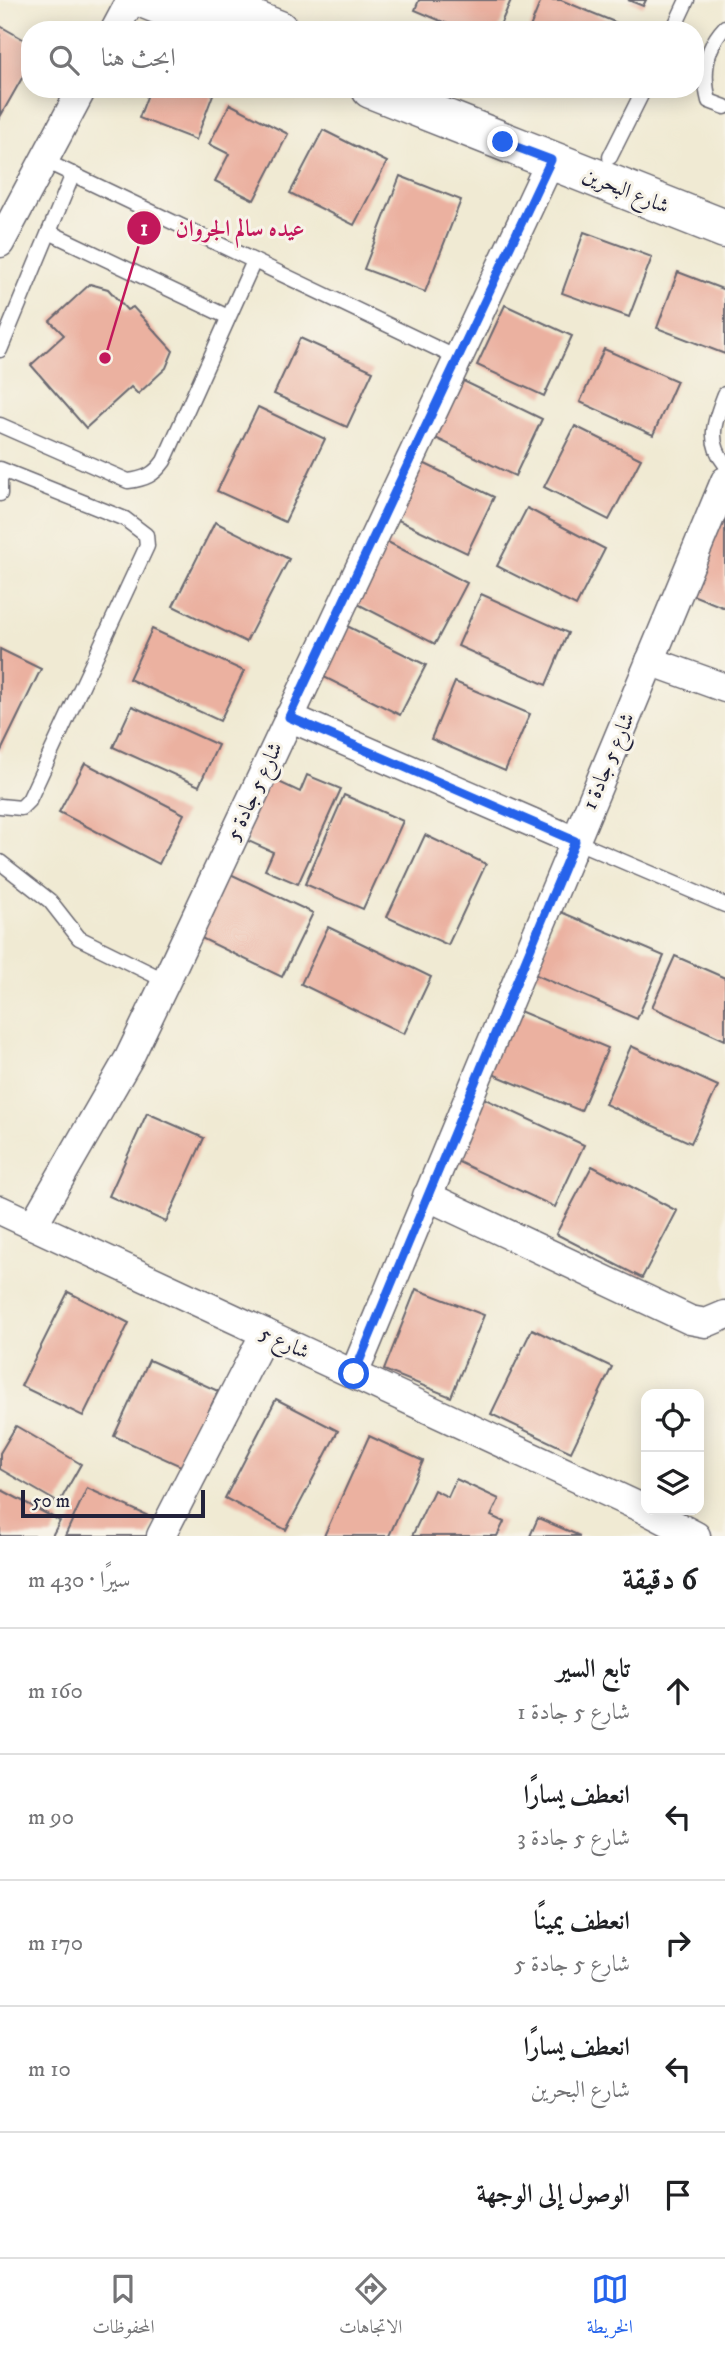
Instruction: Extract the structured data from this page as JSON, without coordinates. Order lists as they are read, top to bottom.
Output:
{
  "streets": {
    "street": [
      "شارع البحرين",
      "شارع 5 جادة 1",
      "شارع 5 جادة 5",
      "شارع 5"
    ]
  },
  "crossings": [
    ["شارع البحرين", "شارع 5 جادة 5"],
    ["شارع 5 جادة 1", "شارع 5"],
    ["شارع 5 جادة 5", "شارع 5"]
  ],
  "places": ["عيده سالم الجروان"],
  "scale_bar": "50 m",
  "page": {
    "search": "ابحث هنا",
    "scale": "50 m",
    "heading": ["6 دقيقة", "سيرًا · 430 m"],
    "list": [
      ["تابع السير", "شارع 5 جادة 1", "160 m"],
      ["انعطف يسارًا", "شارع 5 جادة 3", "90 m"],
      ["انعطف يمينًا", "شارع 5 جادة 5", "170 m"],
      ["انعطف يسارًا", "شارع البحرين", "10 m"],
      "الوصول إلى الوجهة"
    ],
    "nav": ["الخريطة", "الاتجاهات", "المحفوظات"]
  }
}
